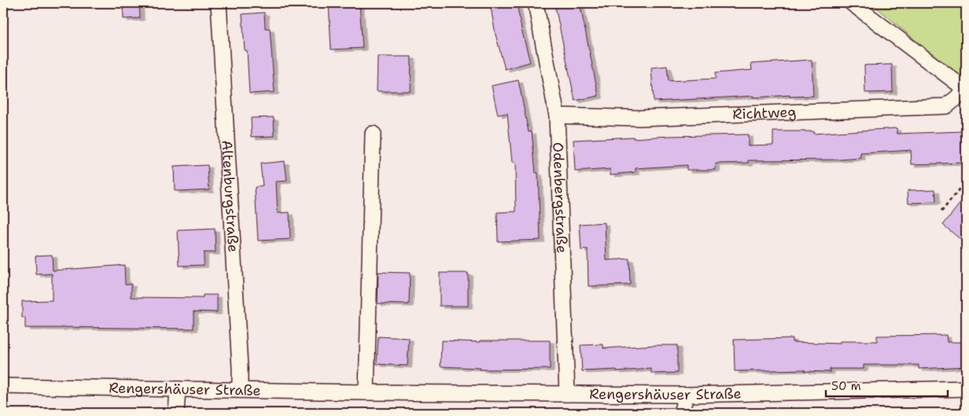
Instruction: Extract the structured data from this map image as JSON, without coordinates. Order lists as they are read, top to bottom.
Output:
{
  "streets": {
    "street": [
      "Richtweg",
      "Altenburgstraße",
      "Odenbergstraße",
      "Rengershäuser Straße"
    ]
  },
  "crossings": [
    ["Richtweg", "Odenbergstraße"],
    ["Altenburgstraße", "Rengershäuser Straße"],
    ["Odenbergstraße", "Rengershäuser Straße"]
  ],
  "scale_bar": "50 m"
}
